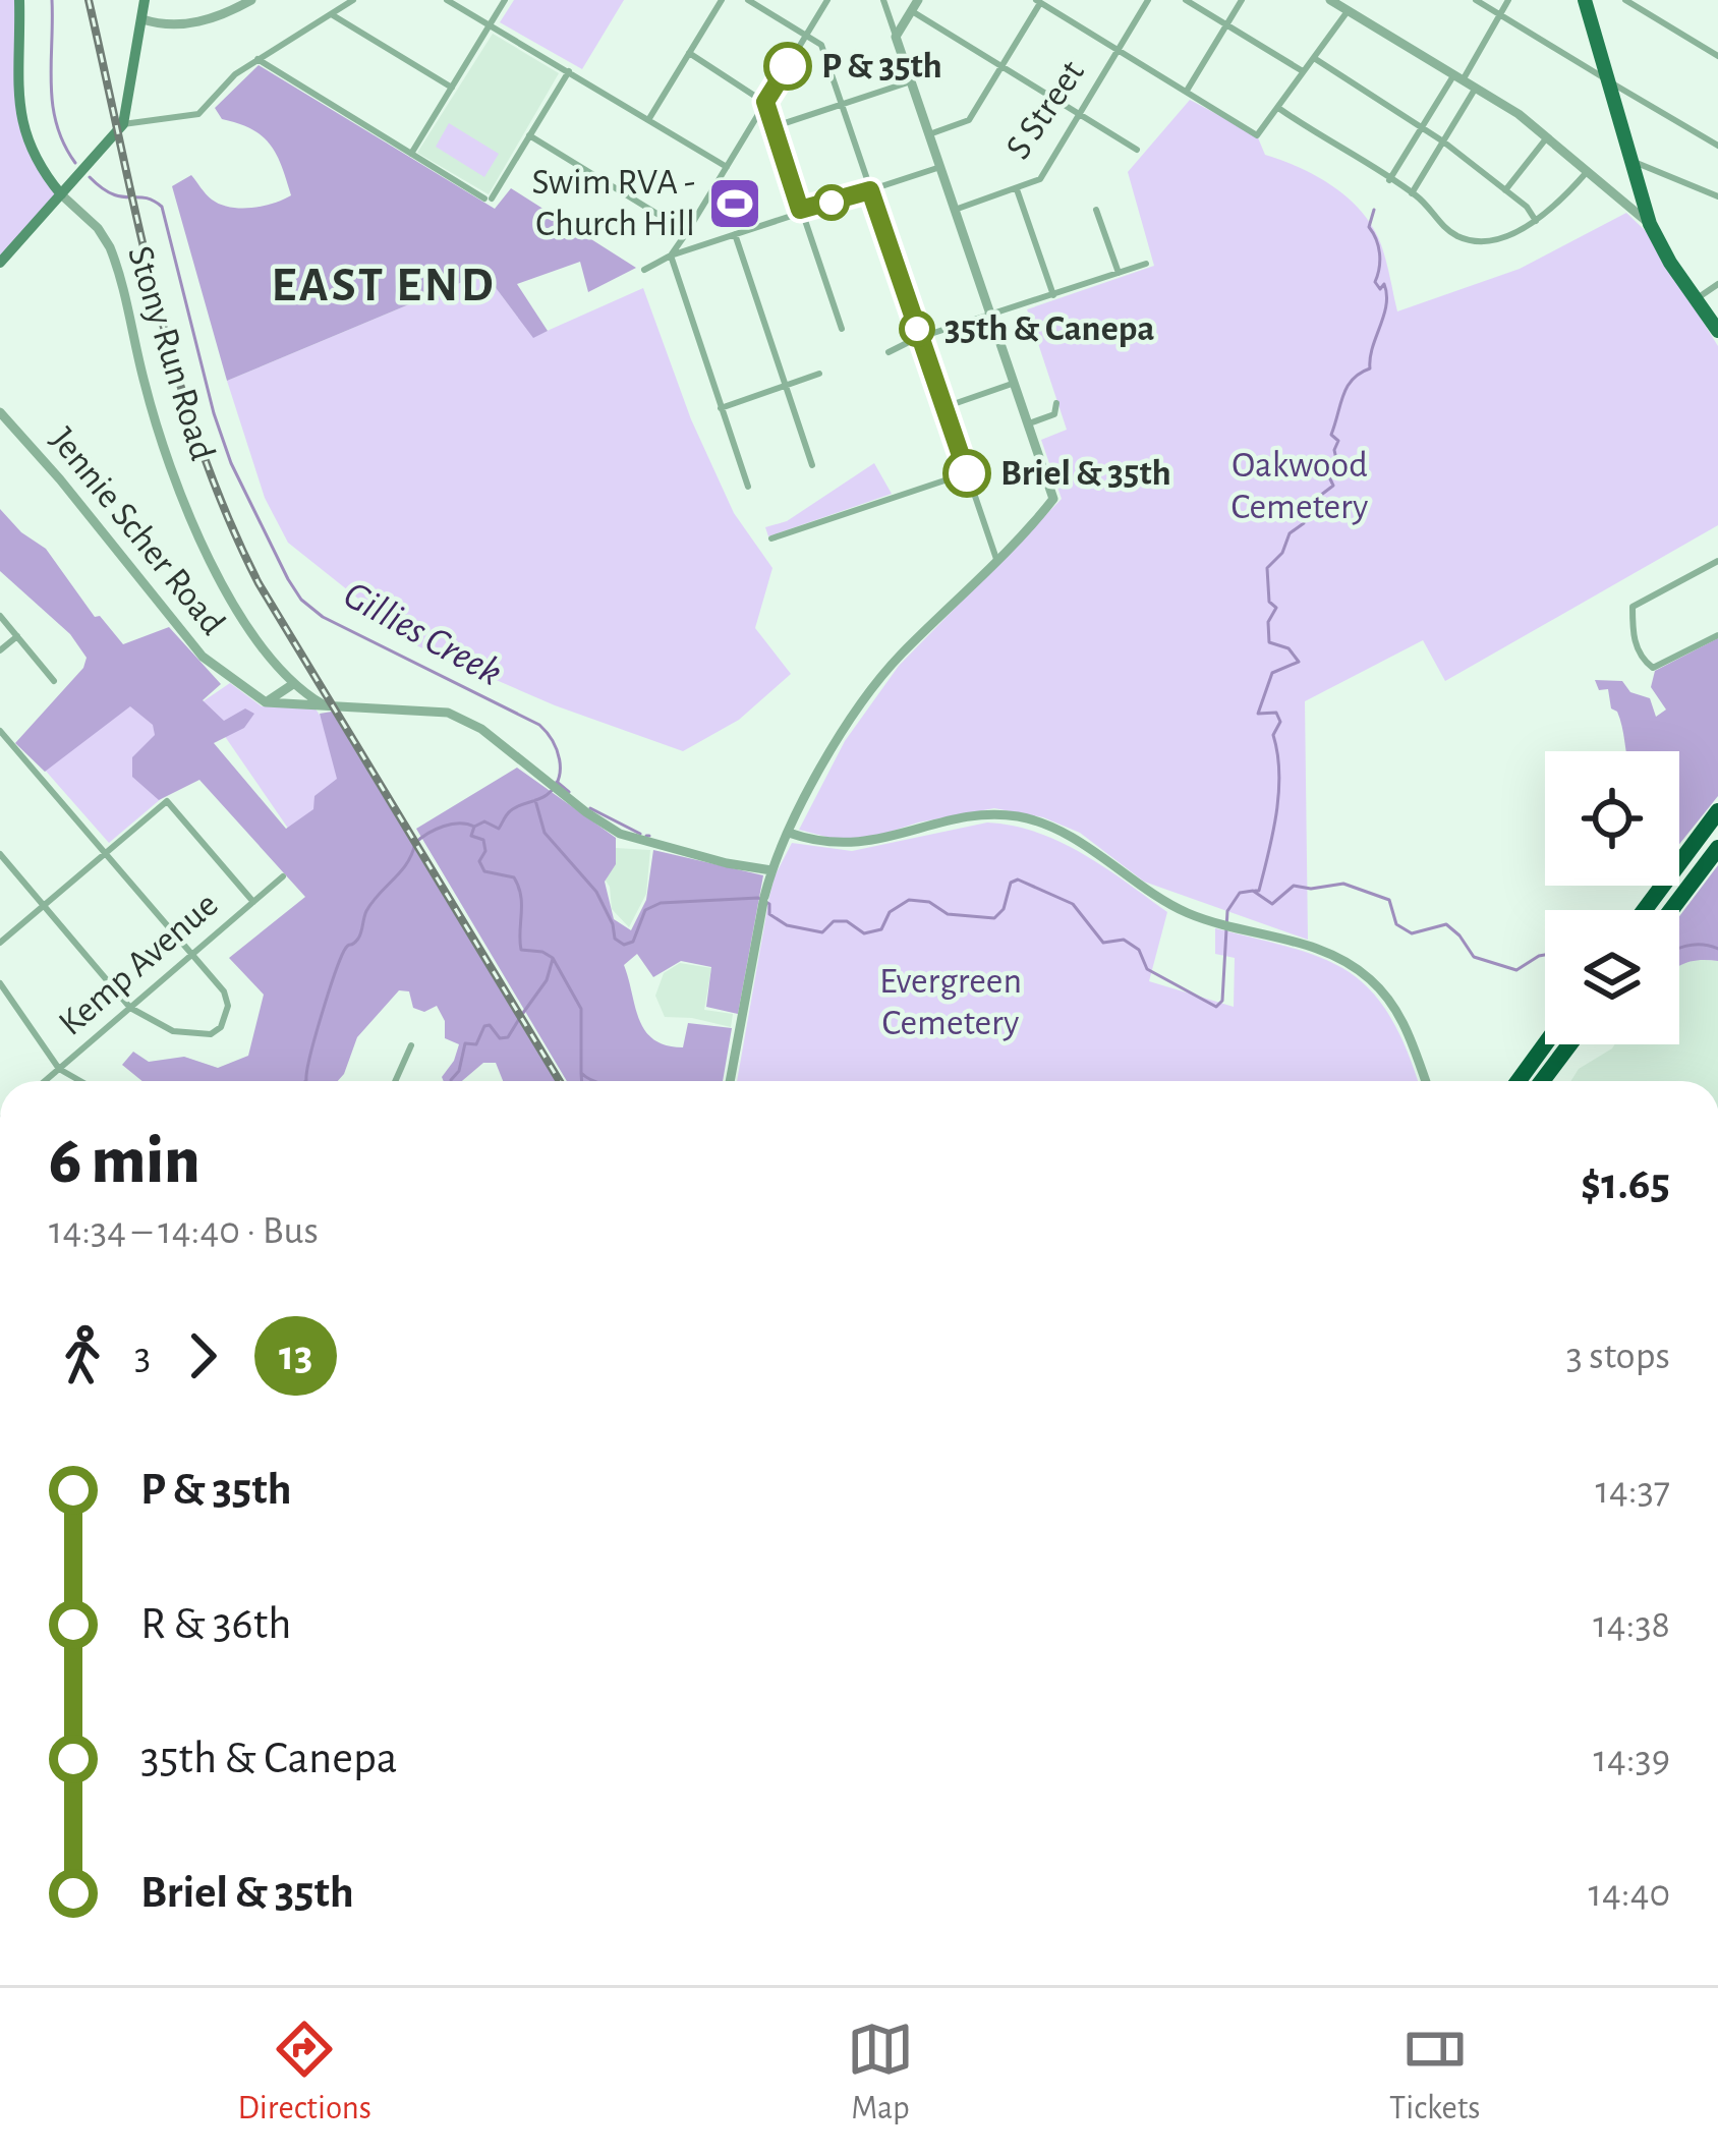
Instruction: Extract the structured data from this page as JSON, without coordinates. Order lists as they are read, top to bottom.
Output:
{
  "streets": {
    "main road": ["Stony Run Road"],
    "street": ["S Street", "Jennie Scher Road", "Kemp Avenue"]
  },
  "districts": ["EAST END"],
  "water": ["Gillies Creek"],
  "parks": ["Oakwood Cemetery", "Evergreen Cemetery"],
  "places": {
    "other": ["P & 35th", "35th & Canepa", "Briel & 35th"],
    "sports": ["Swim RVA - Church Hill"]
  },
  "lines": ["bus line 13"],
  "page": {
    "heading": ["6 min", "14:34 – 14:40 · Bus", "$1.65"],
    "legs": ["3", "13", "3 stops"],
    "list": [
      {
        "name": "P & 35th",
        "value": "14:37"
      },
      {
        "name": "R & 36th",
        "value": "14:38"
      },
      {
        "name": "35th & Canepa",
        "value": "14:39"
      },
      {
        "name": "Briel & 35th",
        "value": "14:40"
      }
    ],
    "tabs": ["Directions", "Map", "Tickets"]
  }
}
